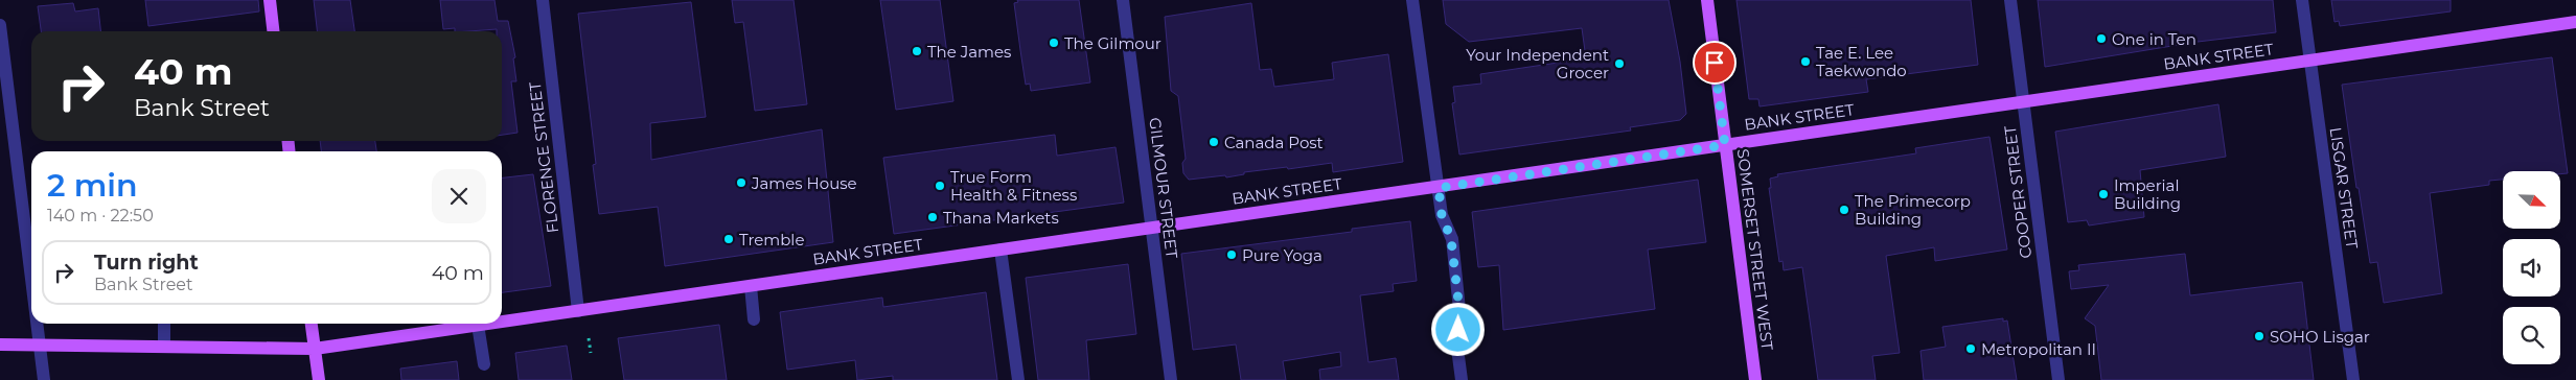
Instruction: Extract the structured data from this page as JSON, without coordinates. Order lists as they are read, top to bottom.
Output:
{
  "streets": {
    "main road": ["BANK STREET", "SOMERSET STREET WEST"],
    "street": [
      "FLORENCE STREET",
      "GILMOUR STREET",
      "LISGAR STREET",
      "COOPER STREET"
    ]
  },
  "crossings": [
    ["BANK STREET", "FLORENCE STREET"],
    ["BANK STREET", "GILMOUR STREET"],
    ["BANK STREET", "LISGAR STREET"],
    ["BANK STREET", "COOPER STREET"],
    ["BANK STREET", "SOMERSET STREET WEST"]
  ],
  "places": [
    "One in Ten",
    "The Gilmour",
    "The James",
    "Tae E. Lee Taekwondo",
    "Your Independent Grocer",
    "Canada Post",
    "James House",
    "True Form Health & Fitness",
    "Imperial Building",
    "The Primecorp Building",
    "Thana Markets",
    "Tremble",
    "Pure Yoga",
    "SOHO Lisgar",
    "Metropolitan II"
  ],
  "north": "bottom right",
  "page": {
    "turn": ["40 m", "Bank Street"],
    "heading": ["2 min", "140 m · 22:50"],
    "list": [
      {
        "name": "Turn right",
        "note": "Bank Street",
        "value": "40 m"
      }
    ]
  }
}
